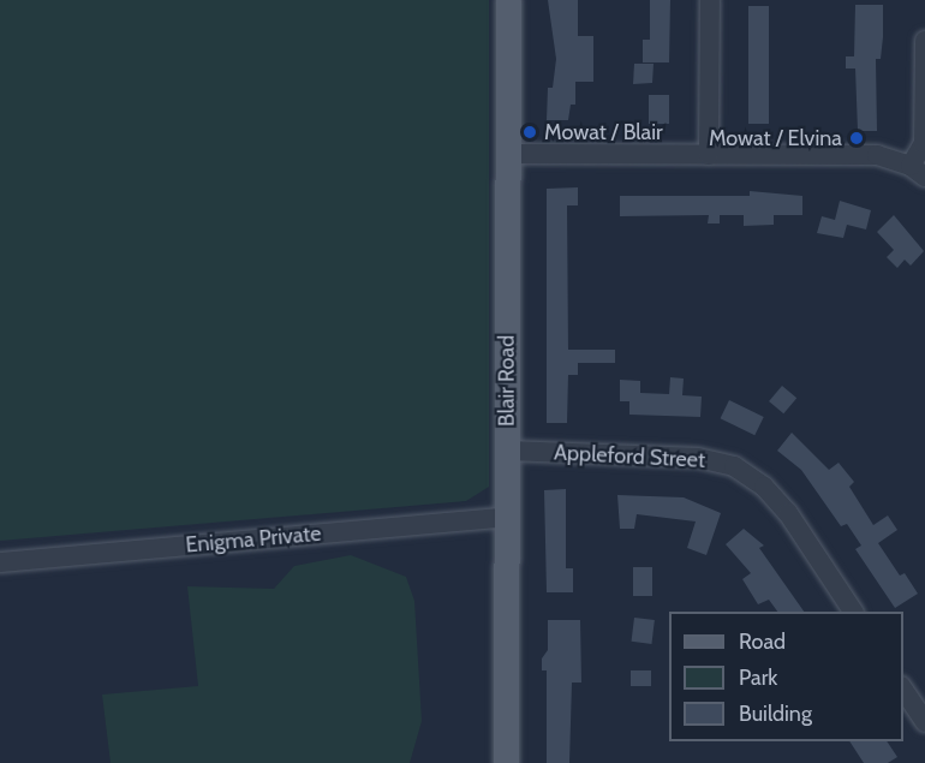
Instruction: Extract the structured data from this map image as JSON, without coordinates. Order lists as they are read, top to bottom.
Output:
{
  "streets": {
    "main road": ["Blair Road"],
    "street": ["Appleford Street", "Enigma Private"]
  },
  "crossings": [
    ["Blair Road", "Appleford Street"],
    ["Blair Road", "Enigma Private"]
  ],
  "places": ["Mowat / Blair", "Mowat / Elvina"],
  "legend": ["Road", "Park", "Building"]
}
